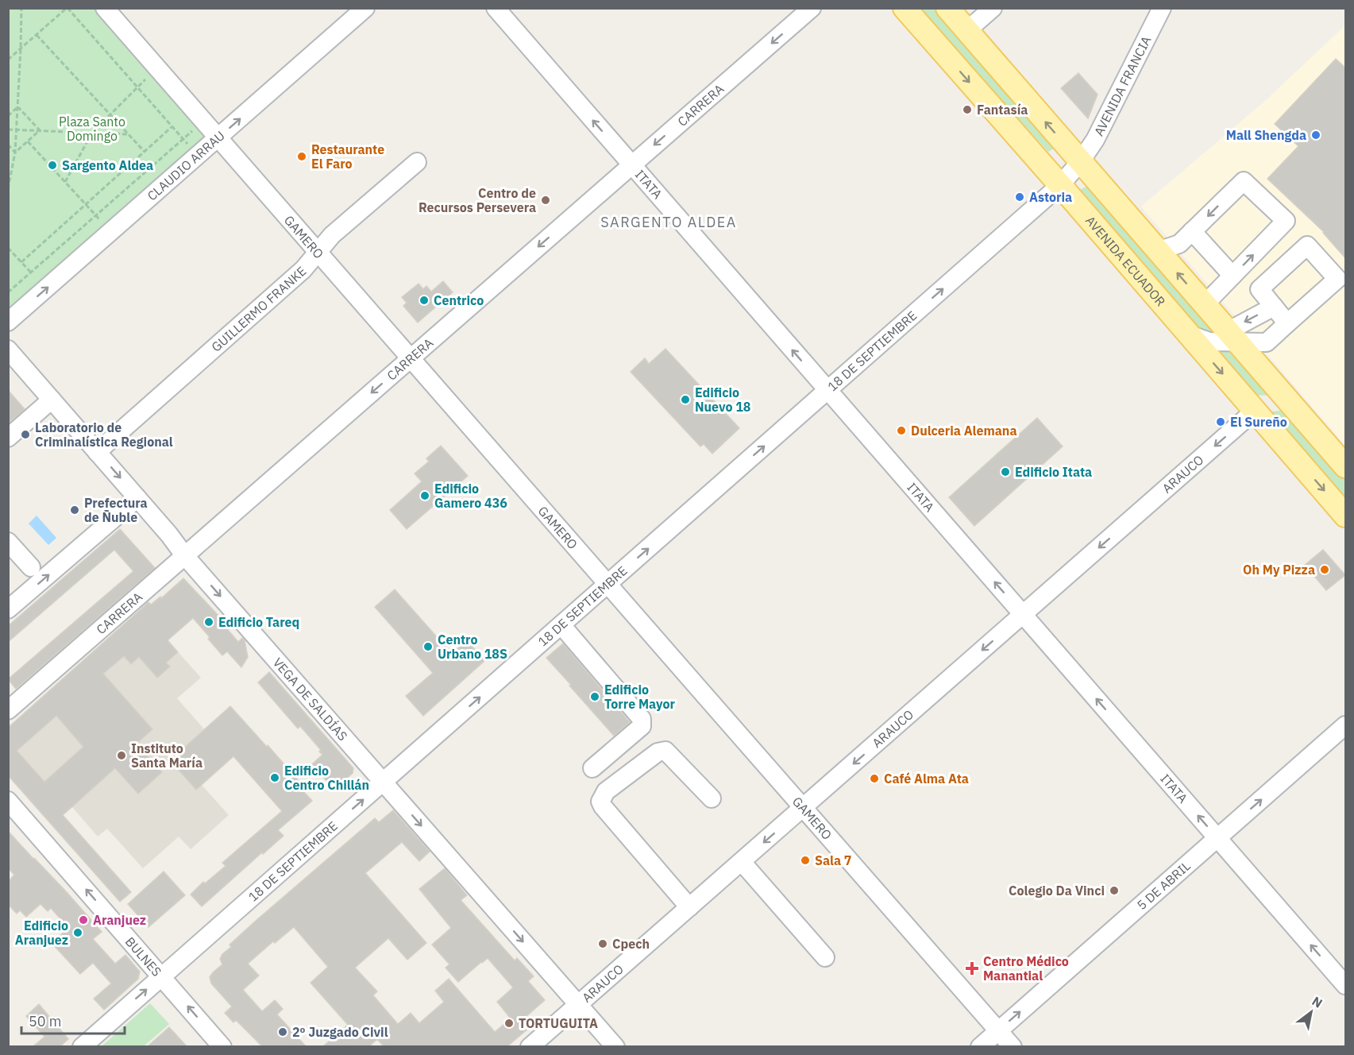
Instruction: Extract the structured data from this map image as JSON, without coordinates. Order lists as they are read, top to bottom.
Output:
{
  "streets": {
    "main road": ["AVENIDA ECUADOR"],
    "street": [
      "AVENIDA FRANCIA",
      "CARRERA",
      "CLAUDIO ARRAU",
      "ITATA",
      "GAMERO",
      "GUILLERMO FRANKE",
      "18 DE SEPTIEMBRE",
      "ARAUCO",
      "VEGA DE SALDÍAS",
      "5 DE ABRIL",
      "BULNES"
    ]
  },
  "crossings": [
    ["AVENIDA FRANCIA", "18 DE SEPTIEMBRE"],
    ["CARRERA", "ITATA"],
    ["CARRERA", "GAMERO"],
    ["CARRERA", "VEGA DE SALDÍAS"],
    ["CLAUDIO ARRAU", "GAMERO"],
    ["ITATA", "18 DE SEPTIEMBRE"],
    ["ITATA", "ARAUCO"],
    ["ITATA", "5 DE ABRIL"],
    ["GAMERO", "GUILLERMO FRANKE"],
    ["GAMERO", "18 DE SEPTIEMBRE"],
    ["GAMERO", "ARAUCO"],
    ["GAMERO", "5 DE ABRIL"],
    ["AVENIDA ECUADOR", "18 DE SEPTIEMBRE"],
    ["AVENIDA ECUADOR", "ARAUCO"],
    ["GUILLERMO FRANKE", "VEGA DE SALDÍAS"],
    ["18 DE SEPTIEMBRE", "VEGA DE SALDÍAS"],
    ["18 DE SEPTIEMBRE", "BULNES"],
    ["ARAUCO", "VEGA DE SALDÍAS"]
  ],
  "one_way": [
    "CARRERA",
    "CLAUDIO ARRAU",
    "ITATA",
    "18 DE SEPTIEMBRE",
    "ARAUCO",
    "VEGA DE SALDÍAS",
    "5 DE ABRIL",
    "BULNES"
  ],
  "districts": ["SARGENTO ALDEA"],
  "parks": ["Plaza Santo Domingo"],
  "places": {
    "other": [
      "Fantasía",
      "Mall Shengda",
      "Restaurante El Faro",
      "Sargento Aldea",
      "Astoria",
      "Centro de Recursos Persevera",
      "Centrico",
      "Edificio Nuevo 18",
      "El Sureño",
      "Dulceria Alemana",
      "Laboratorio de Criminalística Regional",
      "Edificio Itata",
      "Edificio Gamero 436",
      "Prefectura de Ñuble",
      "Oh My Pizza",
      "Edificio Tareq",
      "Centro Urbano 18S",
      "Edificio Torre Mayor",
      "Instituto Santa María",
      "Edificio Centro Chillán",
      "Café Alma Ata",
      "Sala 7",
      "Colegio Da Vinci",
      "Aranjuez",
      "Edificio Aranjuez",
      "Cpech",
      "TORTUGUITA",
      "2º Juzgado Civil"
    ],
    "health": ["Centro Médico Manantial"]
  },
  "scale_bar": "50 m",
  "north": "top right"
}
